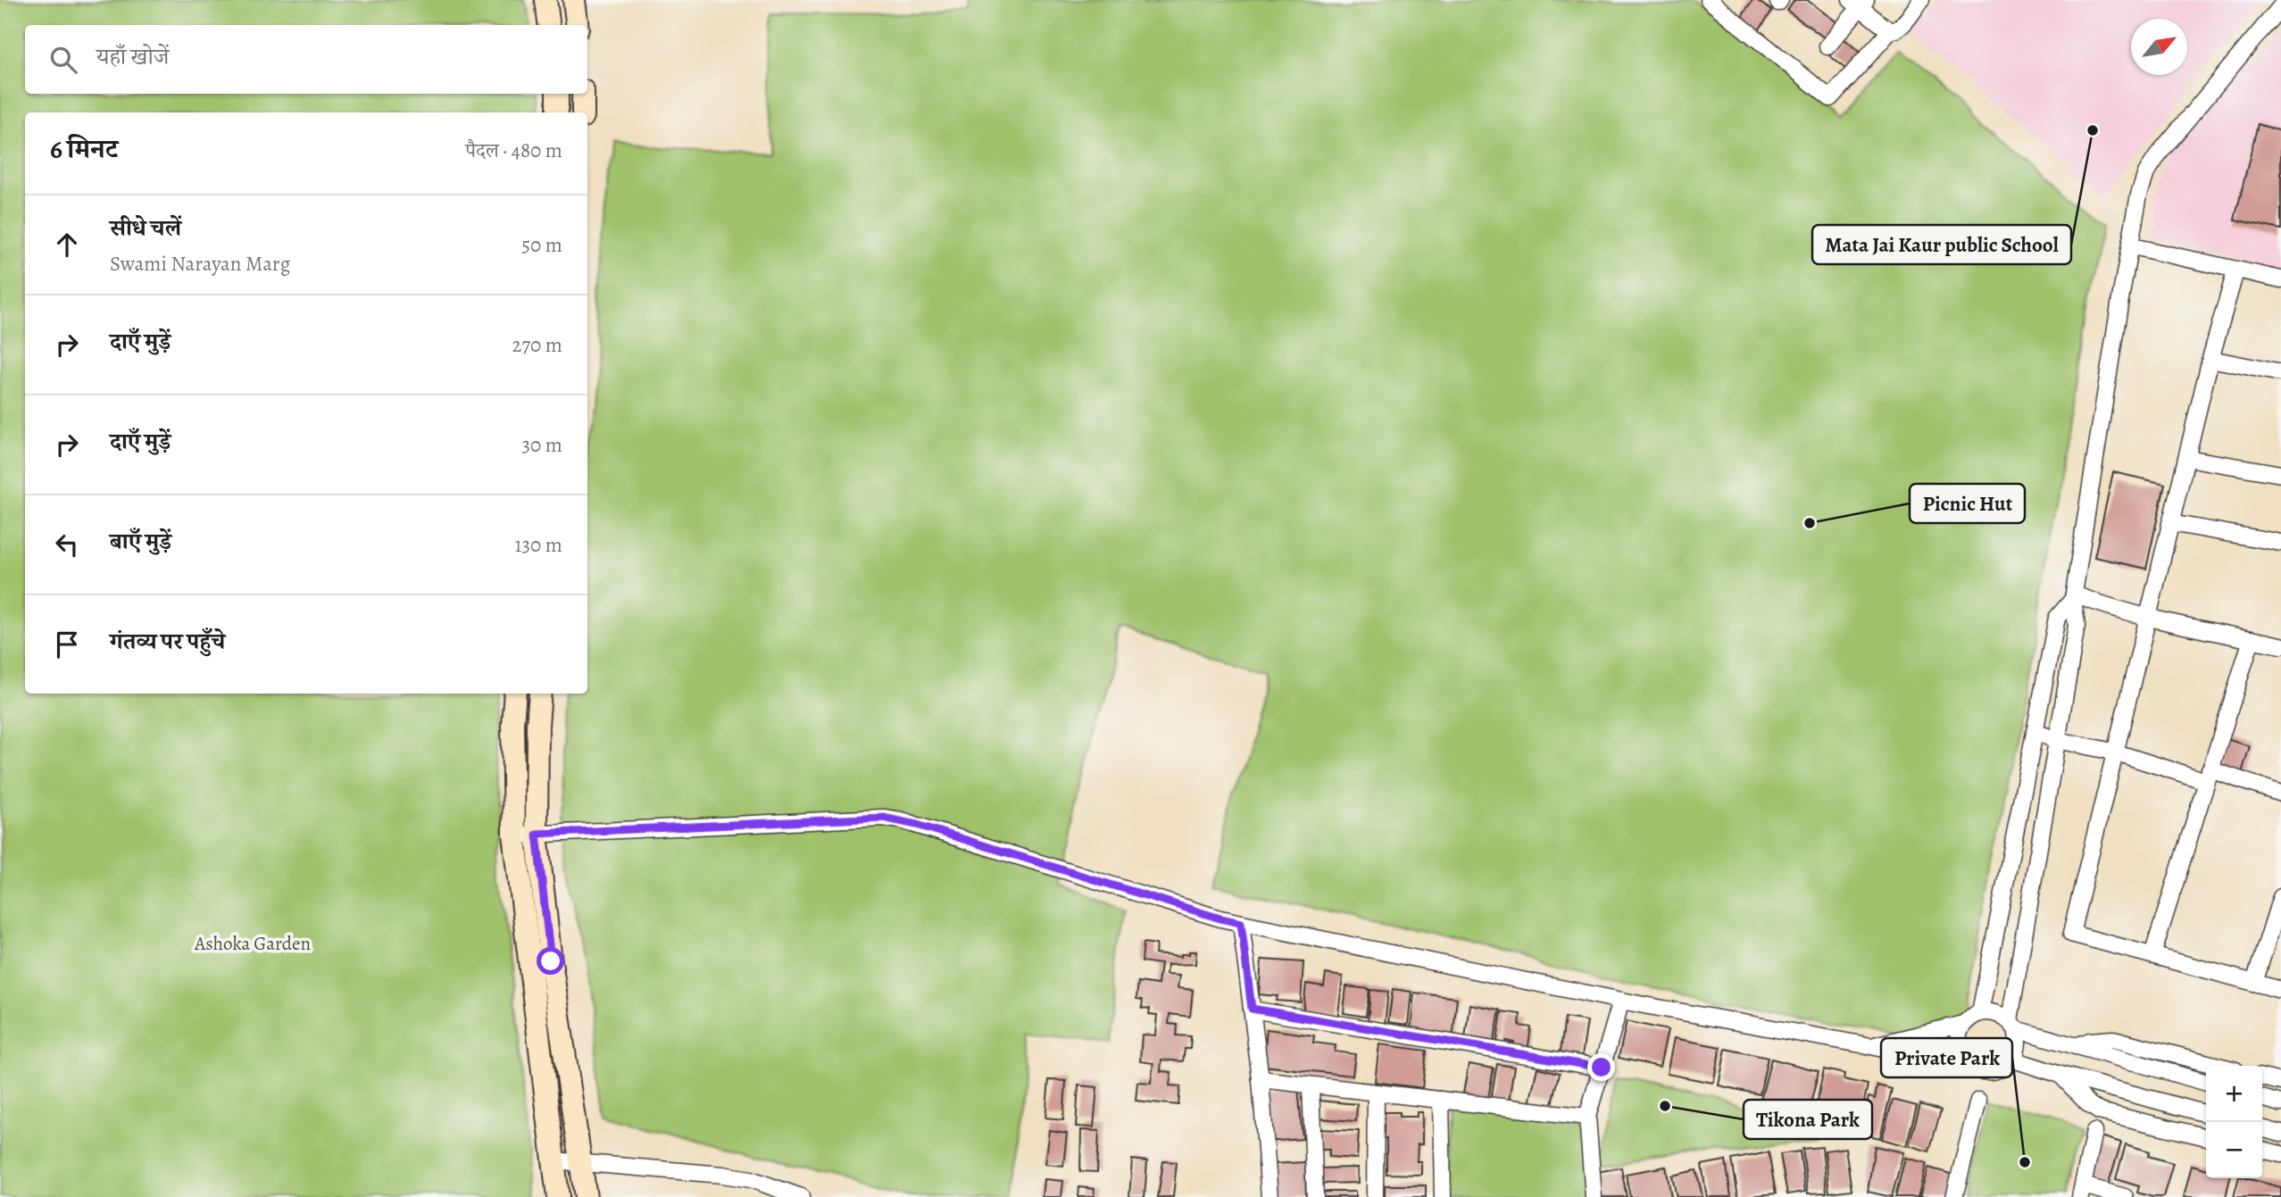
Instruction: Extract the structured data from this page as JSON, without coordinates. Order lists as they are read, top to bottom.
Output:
{
  "parks": ["Ashoka Garden"],
  "places": [
    "Mata Jai Kaur public School",
    "Picnic Hut",
    "Tikona Park",
    "Private Park"
  ],
  "north": "top right",
  "page": {
    "search": "यहाँ खोजें",
    "heading": ["6 मिनट", "पैदल · 480 m"],
    "list": [
      ["सीधे चलें", "Swami Narayan Marg", "50 m"],
      ["दाएँ मुड़ें", "270 m"],
      ["दाएँ मुड़ें", "30 m"],
      ["बाएँ मुड़ें", "130 m"],
      "गंतव्य पर पहुँचे"
    ],
    "map_buttons": ["+", "−"]
  }
}
